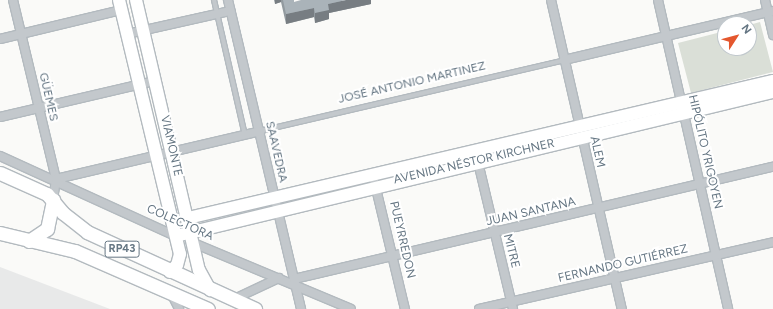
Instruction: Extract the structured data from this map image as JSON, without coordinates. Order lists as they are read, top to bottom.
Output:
{
  "streets": {
    "main road": ["RP43"],
    "street": [
      "JOSÉ ANTONIO MARTINEZ",
      "GÜEMES",
      "VIAMONTE",
      "SAAVEDRA",
      "ALEM",
      "HIPÓLITO YRIGOYEN",
      "AVENIDA NÉSTOR KIRCHNER",
      "JUAN SANTANA",
      "COLECTORA",
      "PUEYRREDON",
      "MITRE",
      "FERNANDO GUTIÉRREZ"
    ]
  },
  "crossings": [
    ["JOSÉ ANTONIO MARTINEZ", "GÜEMES"],
    ["JOSÉ ANTONIO MARTINEZ", "VIAMONTE"],
    ["JOSÉ ANTONIO MARTINEZ", "SAAVEDRA"],
    ["JOSÉ ANTONIO MARTINEZ", "ALEM"],
    ["JOSÉ ANTONIO MARTINEZ", "HIPÓLITO YRIGOYEN"],
    ["JOSÉ ANTONIO MARTINEZ", "COLECTORA"],
    ["GÜEMES", "COLECTORA"],
    ["GÜEMES", "RP43"],
    ["VIAMONTE", "AVENIDA NÉSTOR KIRCHNER"],
    ["VIAMONTE", "COLECTORA"],
    ["VIAMONTE", "RP43"],
    ["SAAVEDRA", "AVENIDA NÉSTOR KIRCHNER"],
    ["SAAVEDRA", "JUAN SANTANA"],
    ["SAAVEDRA", "COLECTORA"],
    ["ALEM", "AVENIDA NÉSTOR KIRCHNER"],
    ["ALEM", "JUAN SANTANA"],
    ["ALEM", "FERNANDO GUTIÉRREZ"],
    ["HIPÓLITO YRIGOYEN", "AVENIDA NÉSTOR KIRCHNER"],
    ["HIPÓLITO YRIGOYEN", "JUAN SANTANA"],
    ["HIPÓLITO YRIGOYEN", "FERNANDO GUTIÉRREZ"],
    ["AVENIDA NÉSTOR KIRCHNER", "COLECTORA"],
    ["AVENIDA NÉSTOR KIRCHNER", "PUEYRREDON"],
    ["AVENIDA NÉSTOR KIRCHNER", "MITRE"],
    ["JUAN SANTANA", "COLECTORA"],
    ["JUAN SANTANA", "PUEYRREDON"],
    ["JUAN SANTANA", "MITRE"],
    ["MITRE", "FERNANDO GUTIÉRREZ"]
  ],
  "north": "top right"
}
